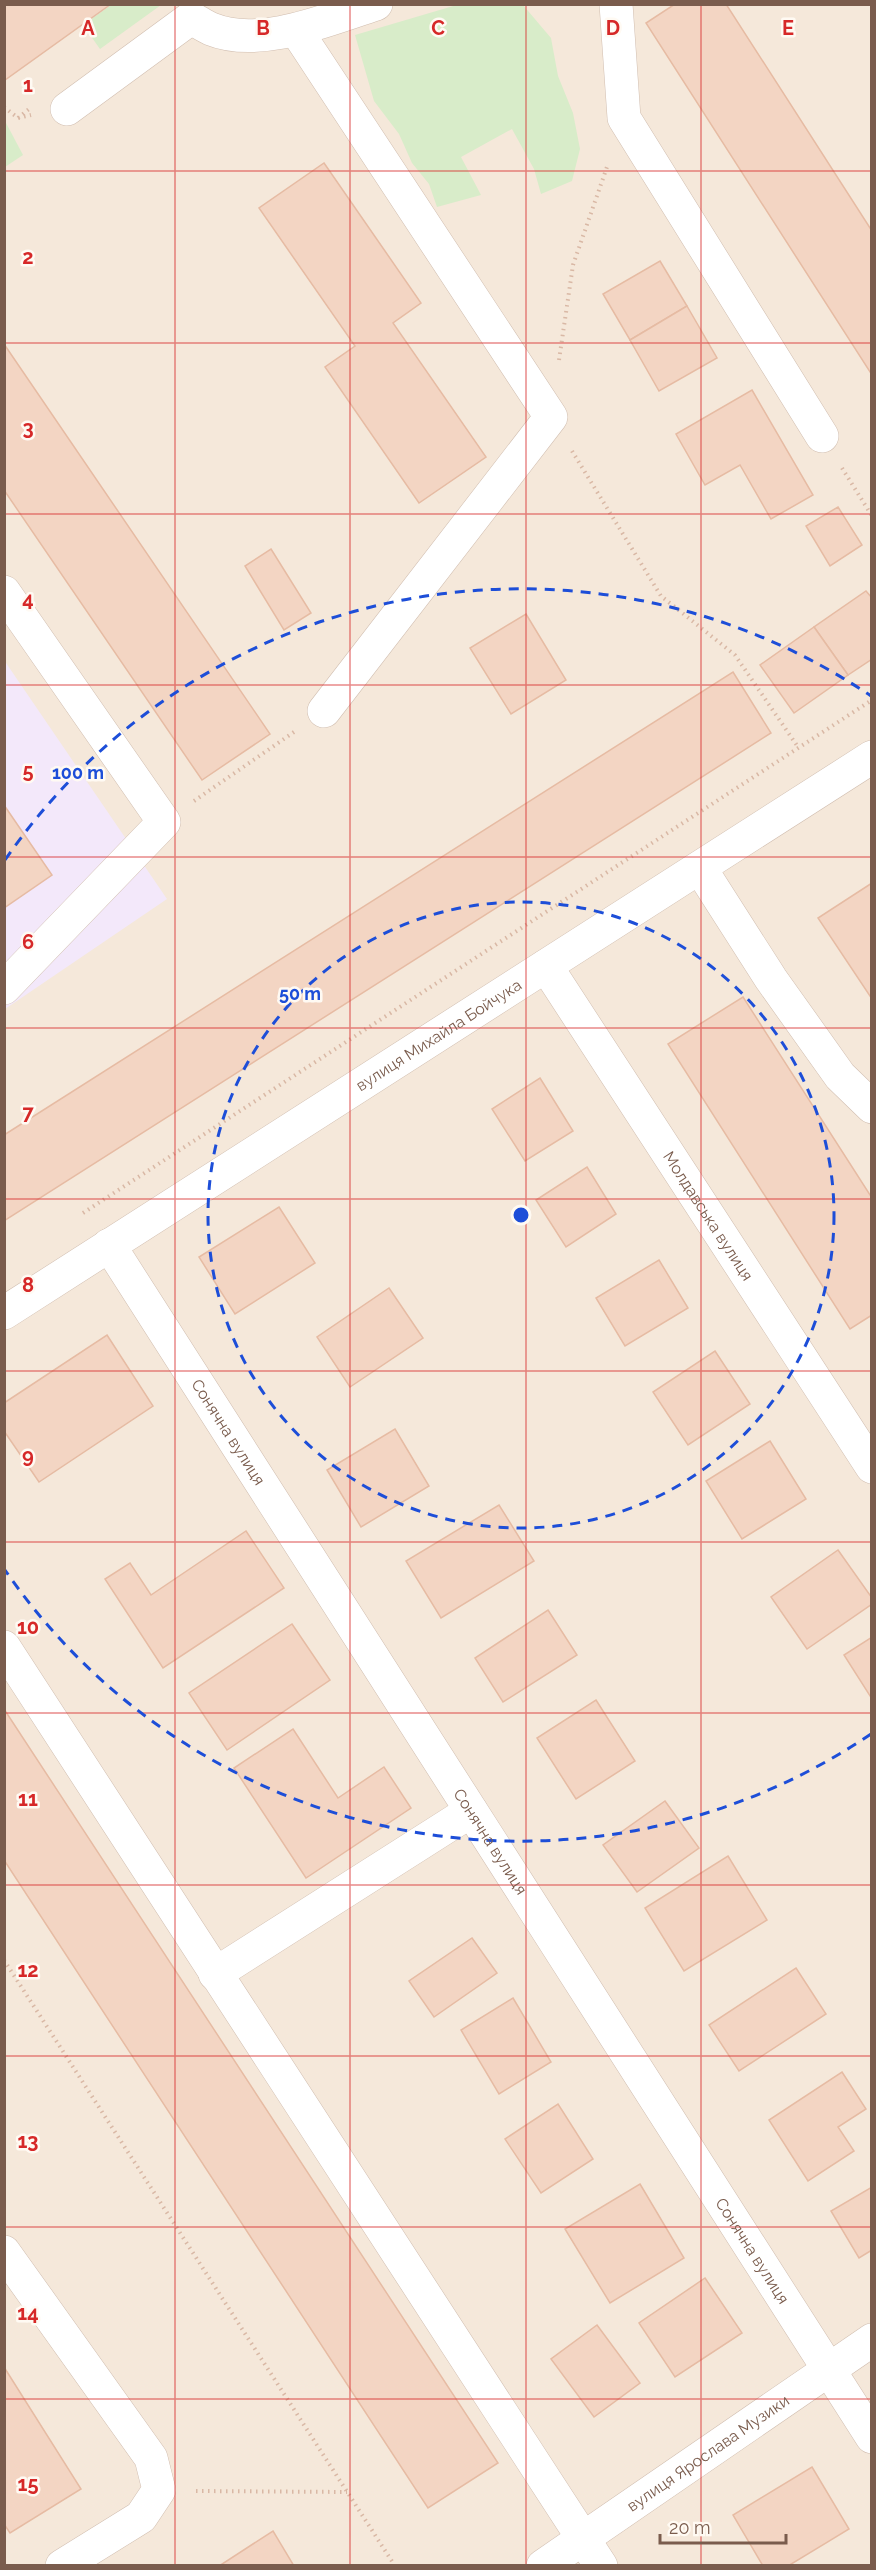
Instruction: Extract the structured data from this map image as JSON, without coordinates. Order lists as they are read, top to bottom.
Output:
{
  "streets": {
    "street": [
      "вулиця Михайла Бойчука",
      "Молдавська вулиця",
      "Сонячна вулиця",
      "вулиця Ярослава Музики"
    ]
  },
  "crossings": [
    ["вулиця Михайла Бойчука", "Молдавська вулиця"],
    ["вулиця Михайла Бойчука", "Сонячна вулиця"],
    ["Сонячна вулиця", "вулиця Ярослава Музики"]
  ],
  "scale_bar": "20 m",
  "grid": {
    "columns": [
      "A",
      "B",
      "C",
      "D",
      "E"
    ],
    "rows": [
      "1",
      "2",
      "3",
      "4",
      "5",
      "6",
      "7",
      "8",
      "9",
      "10",
      "11",
      "12",
      "13",
      "14",
      "15"
    ]
  },
  "rings": ["100 m", "50 m"]
}
